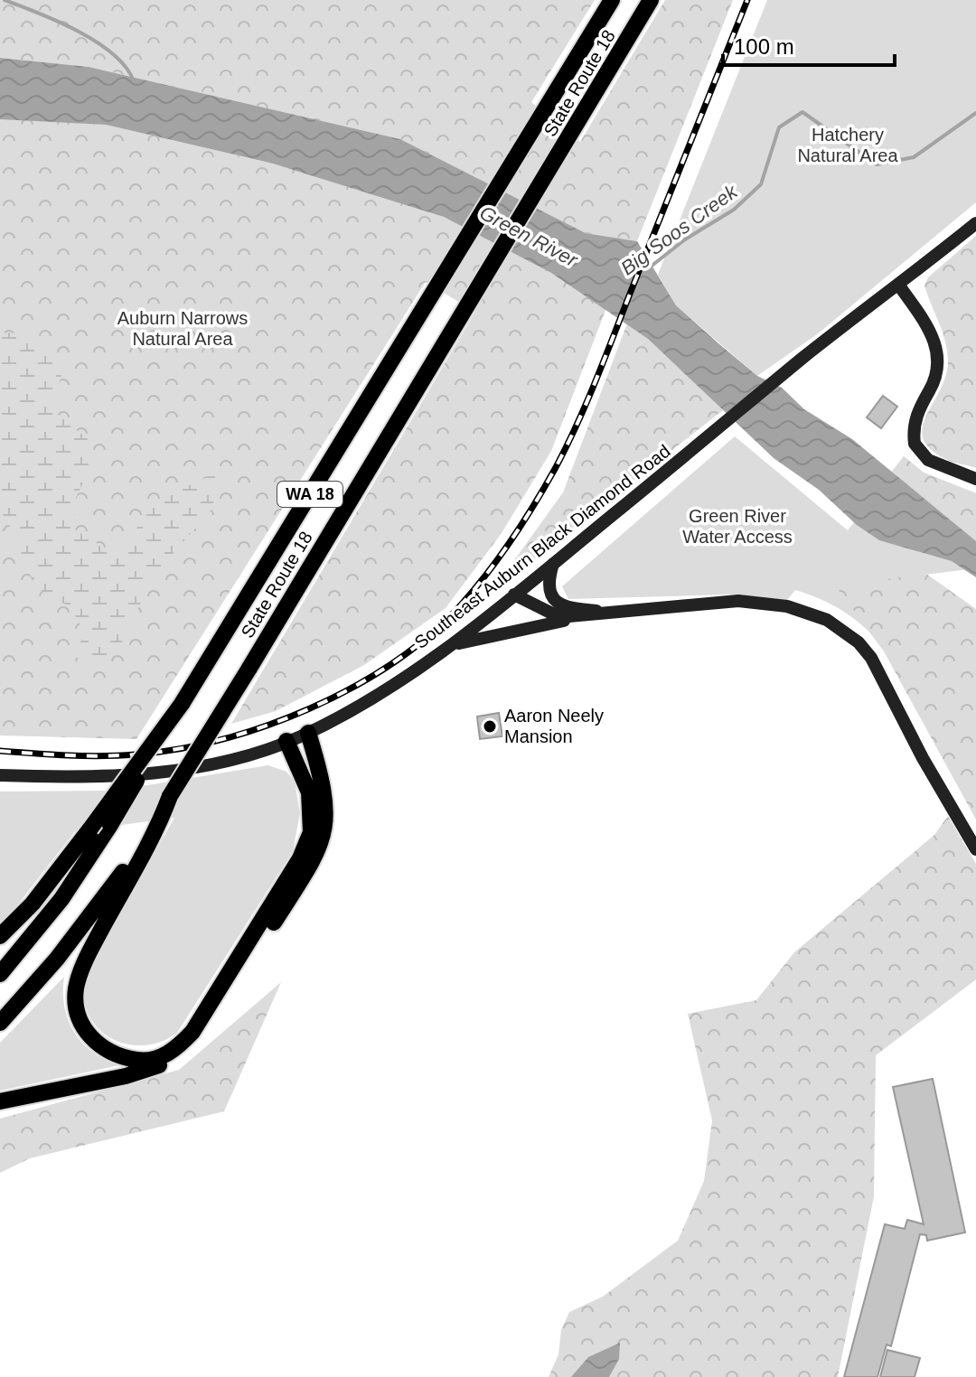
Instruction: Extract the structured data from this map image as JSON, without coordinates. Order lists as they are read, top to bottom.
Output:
{
  "streets": {
    "highway": ["State Route 18", "WA 18"],
    "main road": ["Southeast Auburn Black Diamond Road"]
  },
  "water": ["Big Soos Creek", "Green River"],
  "parks": ["Hatchery Natural Area", "Auburn Narrows Natural Area", "Green River Water Access"],
  "places": ["Aaron Neely Mansion"],
  "scale_bar": "100 m"
}
